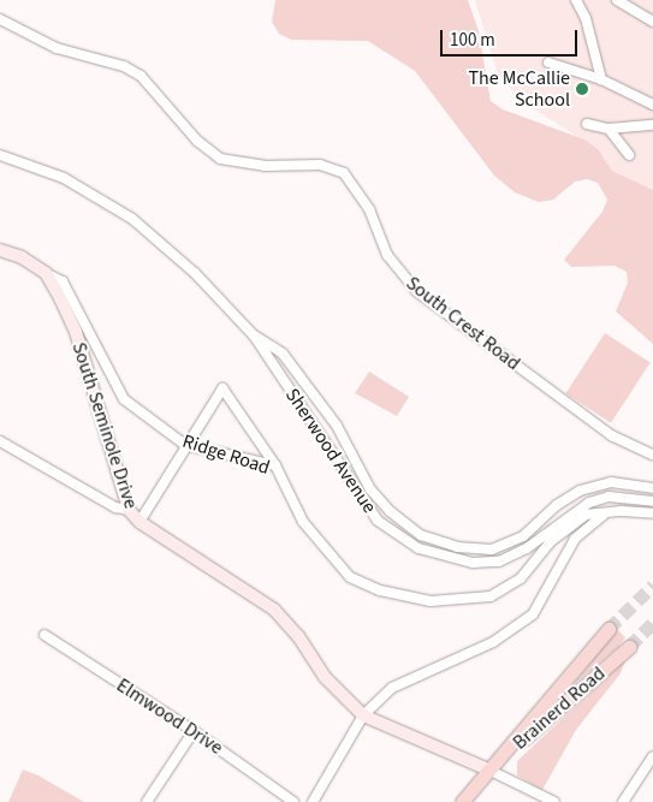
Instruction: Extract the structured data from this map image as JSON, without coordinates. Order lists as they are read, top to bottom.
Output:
{
  "streets": {
    "main road": ["Brainerd Road"],
    "street": [
      "South Crest Road",
      "South Seminole Drive",
      "Sherwood Avenue",
      "Ridge Road",
      "Elmwood Drive"
    ]
  },
  "crossings": [
    ["South Seminole Drive", "Ridge Road"],
    ["South Seminole Drive", "Brainerd Road"]
  ],
  "places": ["The McCallie School"],
  "scale_bar": "100 m"
}
